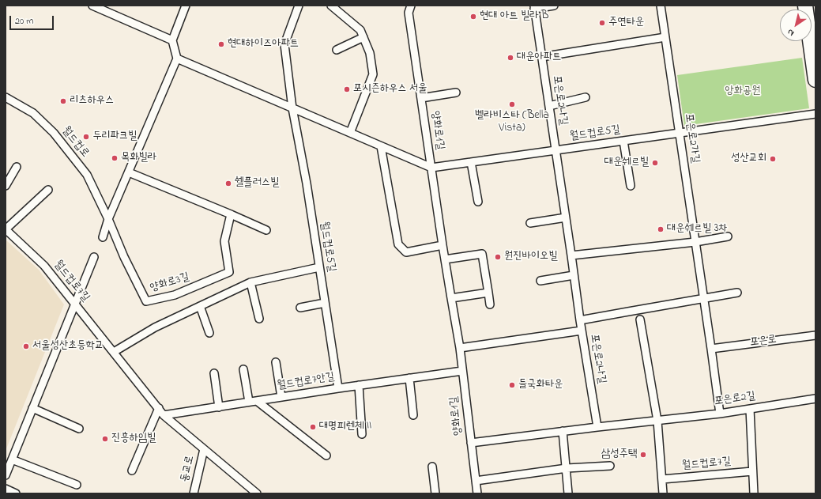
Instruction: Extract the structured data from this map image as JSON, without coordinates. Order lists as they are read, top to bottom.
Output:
{
  "streets": {
    "lane": [
      "포은로2나길",
      "양화로1길",
      "월드컵로5길",
      "포은로2가길",
      "월드컵로",
      "월드컵로7길",
      "양화로3길",
      "포은로",
      "월드컵로7안길",
      "포은로2길",
      "동교로"
    ]
  },
  "crossings": [
    ["포은로2나길", "월드컵로5길"],
    ["포은로2나길", "포은로2길"],
    ["양화로1길", "월드컵로5길"],
    ["양화로1길", "월드컵로7안길"],
    ["양화로1길", "포은로2길"],
    ["월드컵로5길", "포은로2가길"],
    ["월드컵로5길", "월드컵로7안길"],
    ["포은로2가길", "포은로"],
    ["포은로2가길", "포은로2길"],
    ["월드컵로", "양화로3길"],
    ["월드컵로7길", "월드컵로7안길"],
    ["월드컵로7길", "동교로"]
  ],
  "parks": ["앙화공원"],
  "places": [
    "현대 아트 빌라 B",
    "주연타운",
    "현대하이즈아파트",
    "대운아파트",
    "포시즌하우스 서울",
    "리츠하우스",
    "벨라비스타 (Bella Vista)",
    "두리파크빌",
    "목화빌라",
    "성산교회",
    "대운쉐르빌",
    "쉘플러스빌",
    "대운쉐르빌 3차",
    "원진바이오빌",
    "서울성산초등학교",
    "들국화타운",
    "대명피렌체 II",
    "진흥하임빌",
    "삼성주택"
  ],
  "scale_bar": "20 m",
  "north": "bottom left"
}
